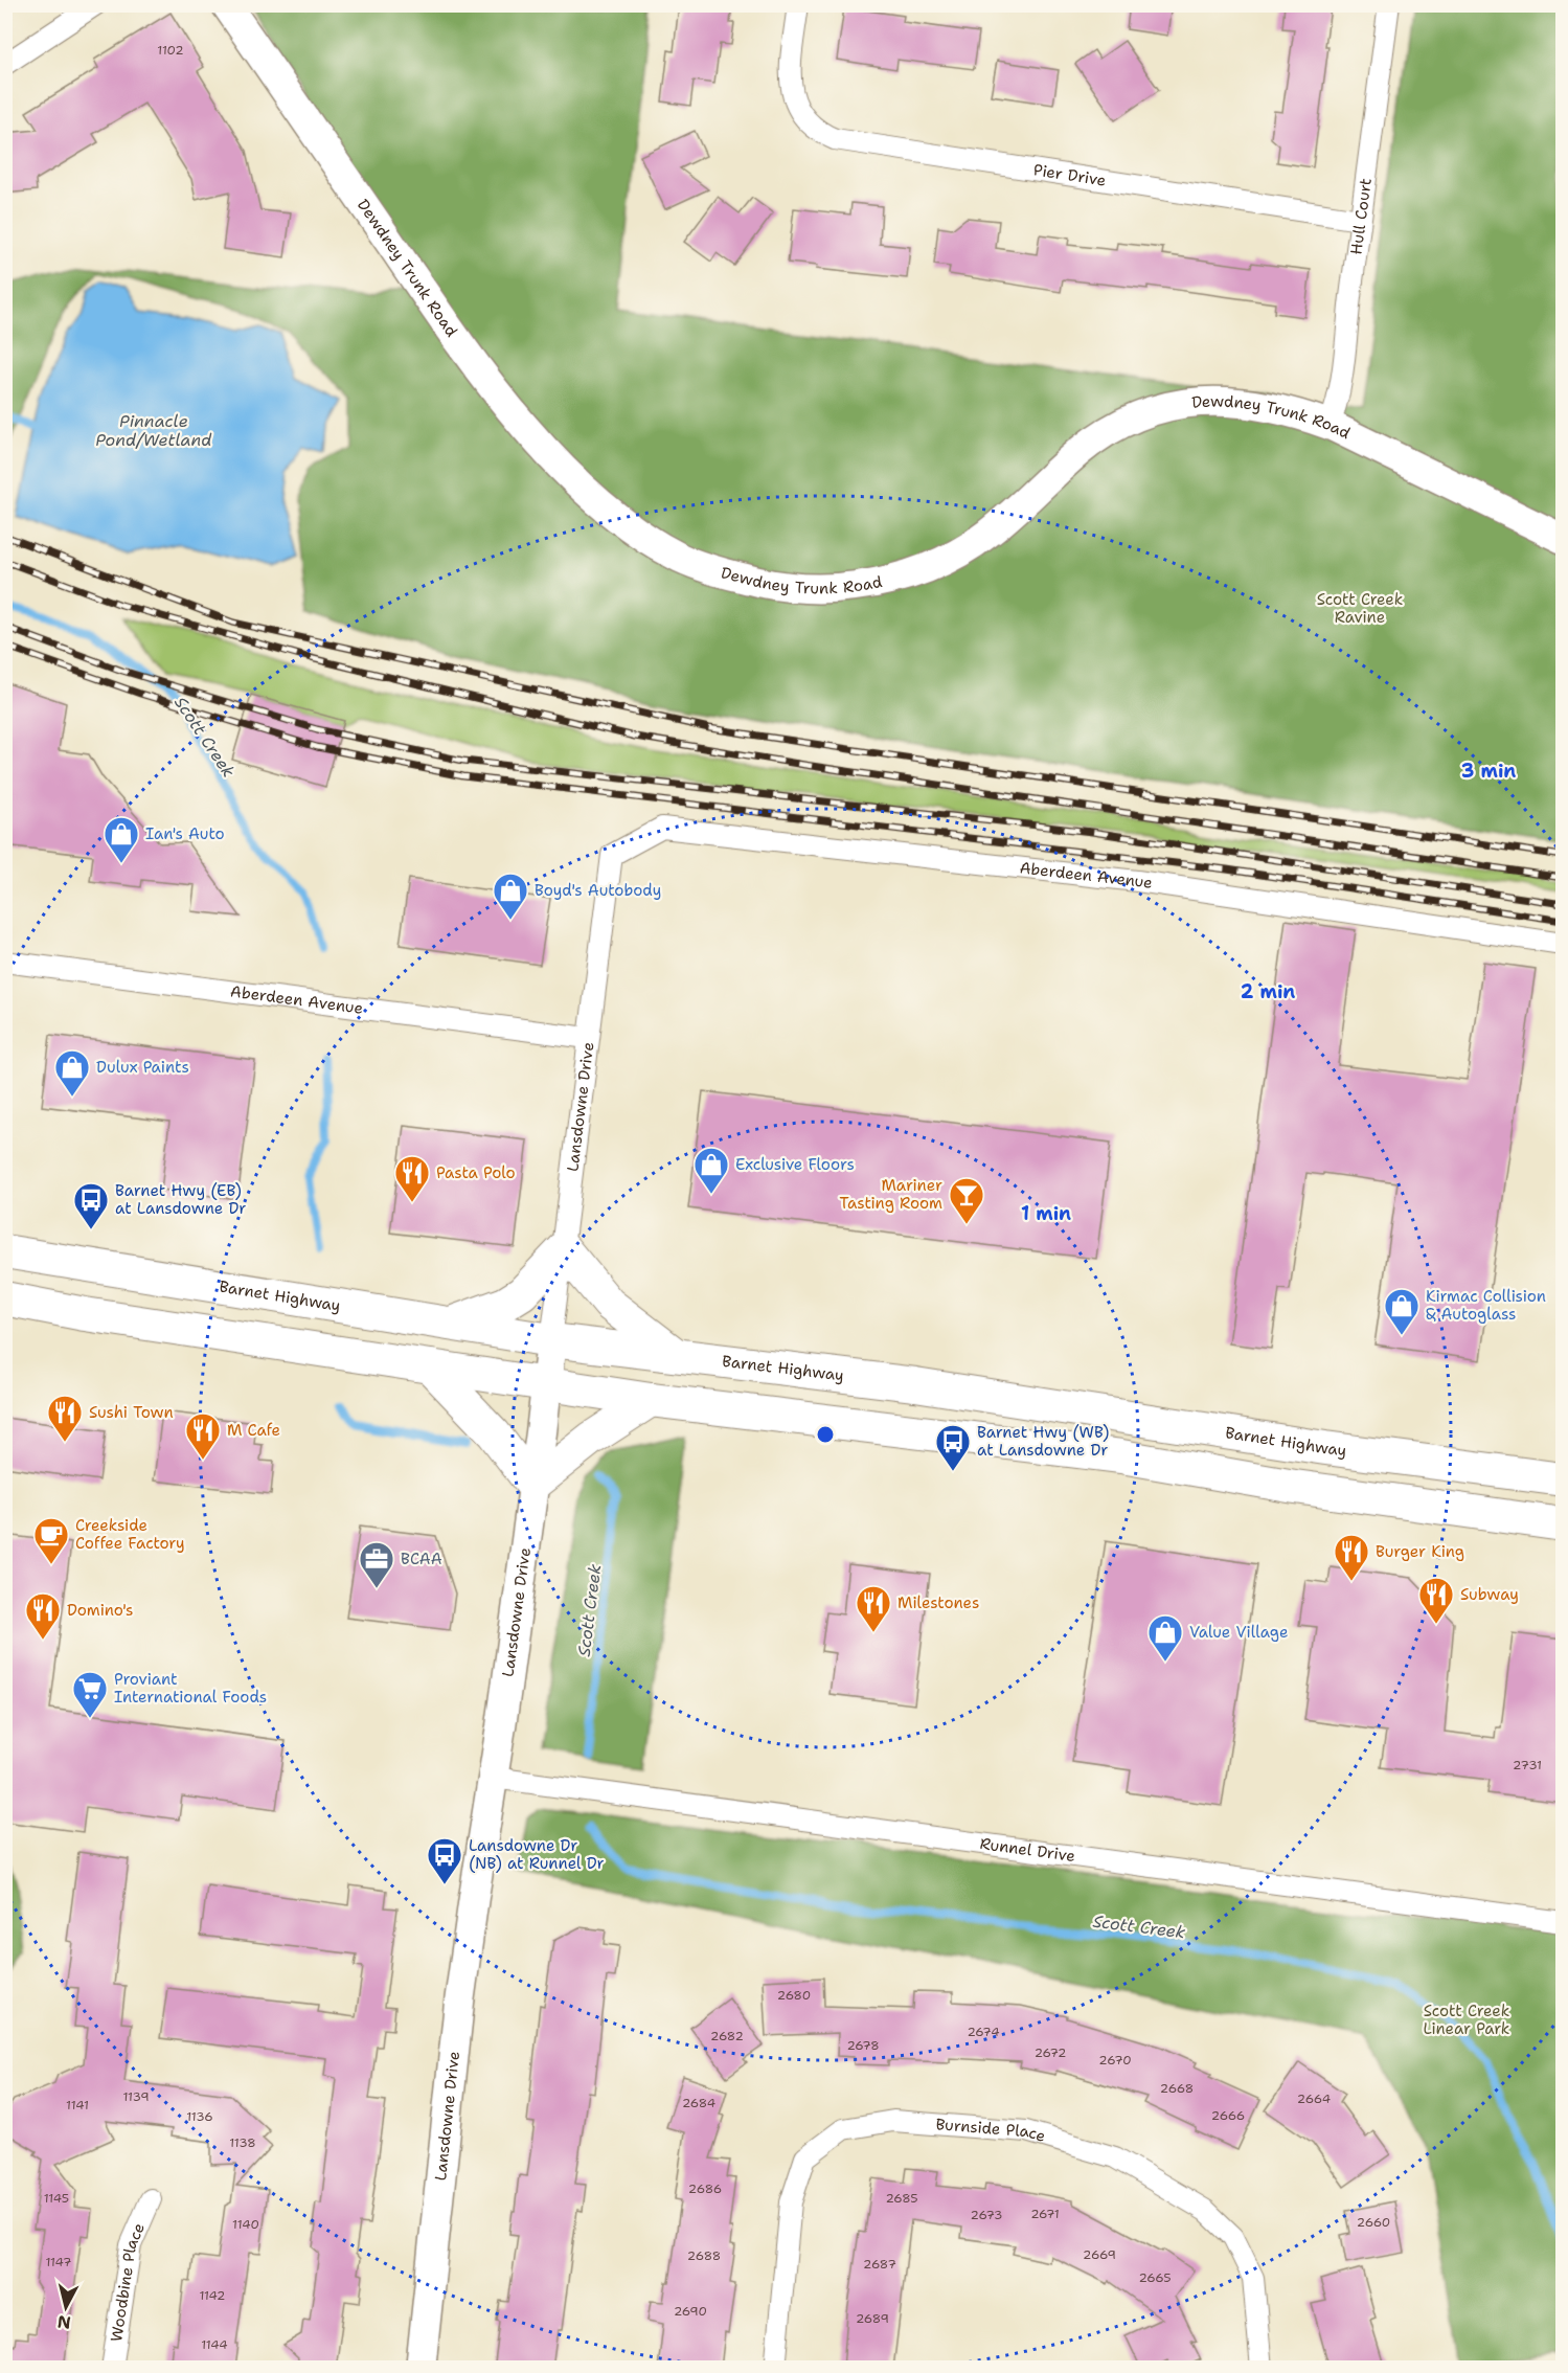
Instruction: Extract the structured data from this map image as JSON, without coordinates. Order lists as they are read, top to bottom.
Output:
{
  "streets": {
    "main road": ["Dewdney Trunk Road", "Lansdowne Drive", "Barnet Highway"],
    "street": [
      "Pier Drive",
      "Hull Court",
      "Aberdeen Avenue",
      "Runnel Drive",
      "Burnside Place",
      "Woodbine Place"
    ]
  },
  "crossings": [
    ["Pier Drive", "Hull Court"],
    ["Hull Court", "Dewdney Trunk Road"],
    ["Aberdeen Avenue", "Lansdowne Drive"],
    ["Lansdowne Drive", "Barnet Highway"],
    ["Lansdowne Drive", "Runnel Drive"]
  ],
  "water": ["Pinnacle Pond/Wetland", "Scott Creek"],
  "parks": ["Scott Creek Ravine", "Scott Creek Linear Park"],
  "places": {
    "shop": [
      "Ian's Auto",
      "Boyd's Autobody",
      "Dulux Paints",
      "Exclusive Floors",
      "Kirmac Collision & Autoglass",
      "Value Village"
    ],
    "restaurant": [
      "Pasta Polo",
      "Sushi Town",
      "M Cafe",
      "Burger King",
      "Subway",
      "Milestones",
      "Domino's"
    ],
    "bar": ["Mariner Tasting Room"],
    "bus stop": ["Barnet Hwy (EB) at Lansdowne Dr", "Barnet Hwy (WB) at Lansdowne Dr", "Lansdowne Dr (NB) at Runnel Dr"],
    "cafe": ["Creekside Coffee Factory"],
    "office": ["BCAA"],
    "supermarket": ["Proviant International Foods"]
  },
  "house_numbers": [
    "1102",
    "2731",
    "2680",
    "2674",
    "2682",
    "2678",
    "2672",
    "2670",
    "2668",
    "1139",
    "2664",
    "2684",
    "1141",
    "2666",
    "1136",
    "1138",
    "2686",
    "1145",
    "2685",
    "2671",
    "2673",
    "2660",
    "1140",
    "2669",
    "2688",
    "1147",
    "2687",
    "2665",
    "1142",
    "2690",
    "2689",
    "1144"
  ],
  "north": "bottom",
  "rings": ["3 min", "2 min", "1 min"]
}
